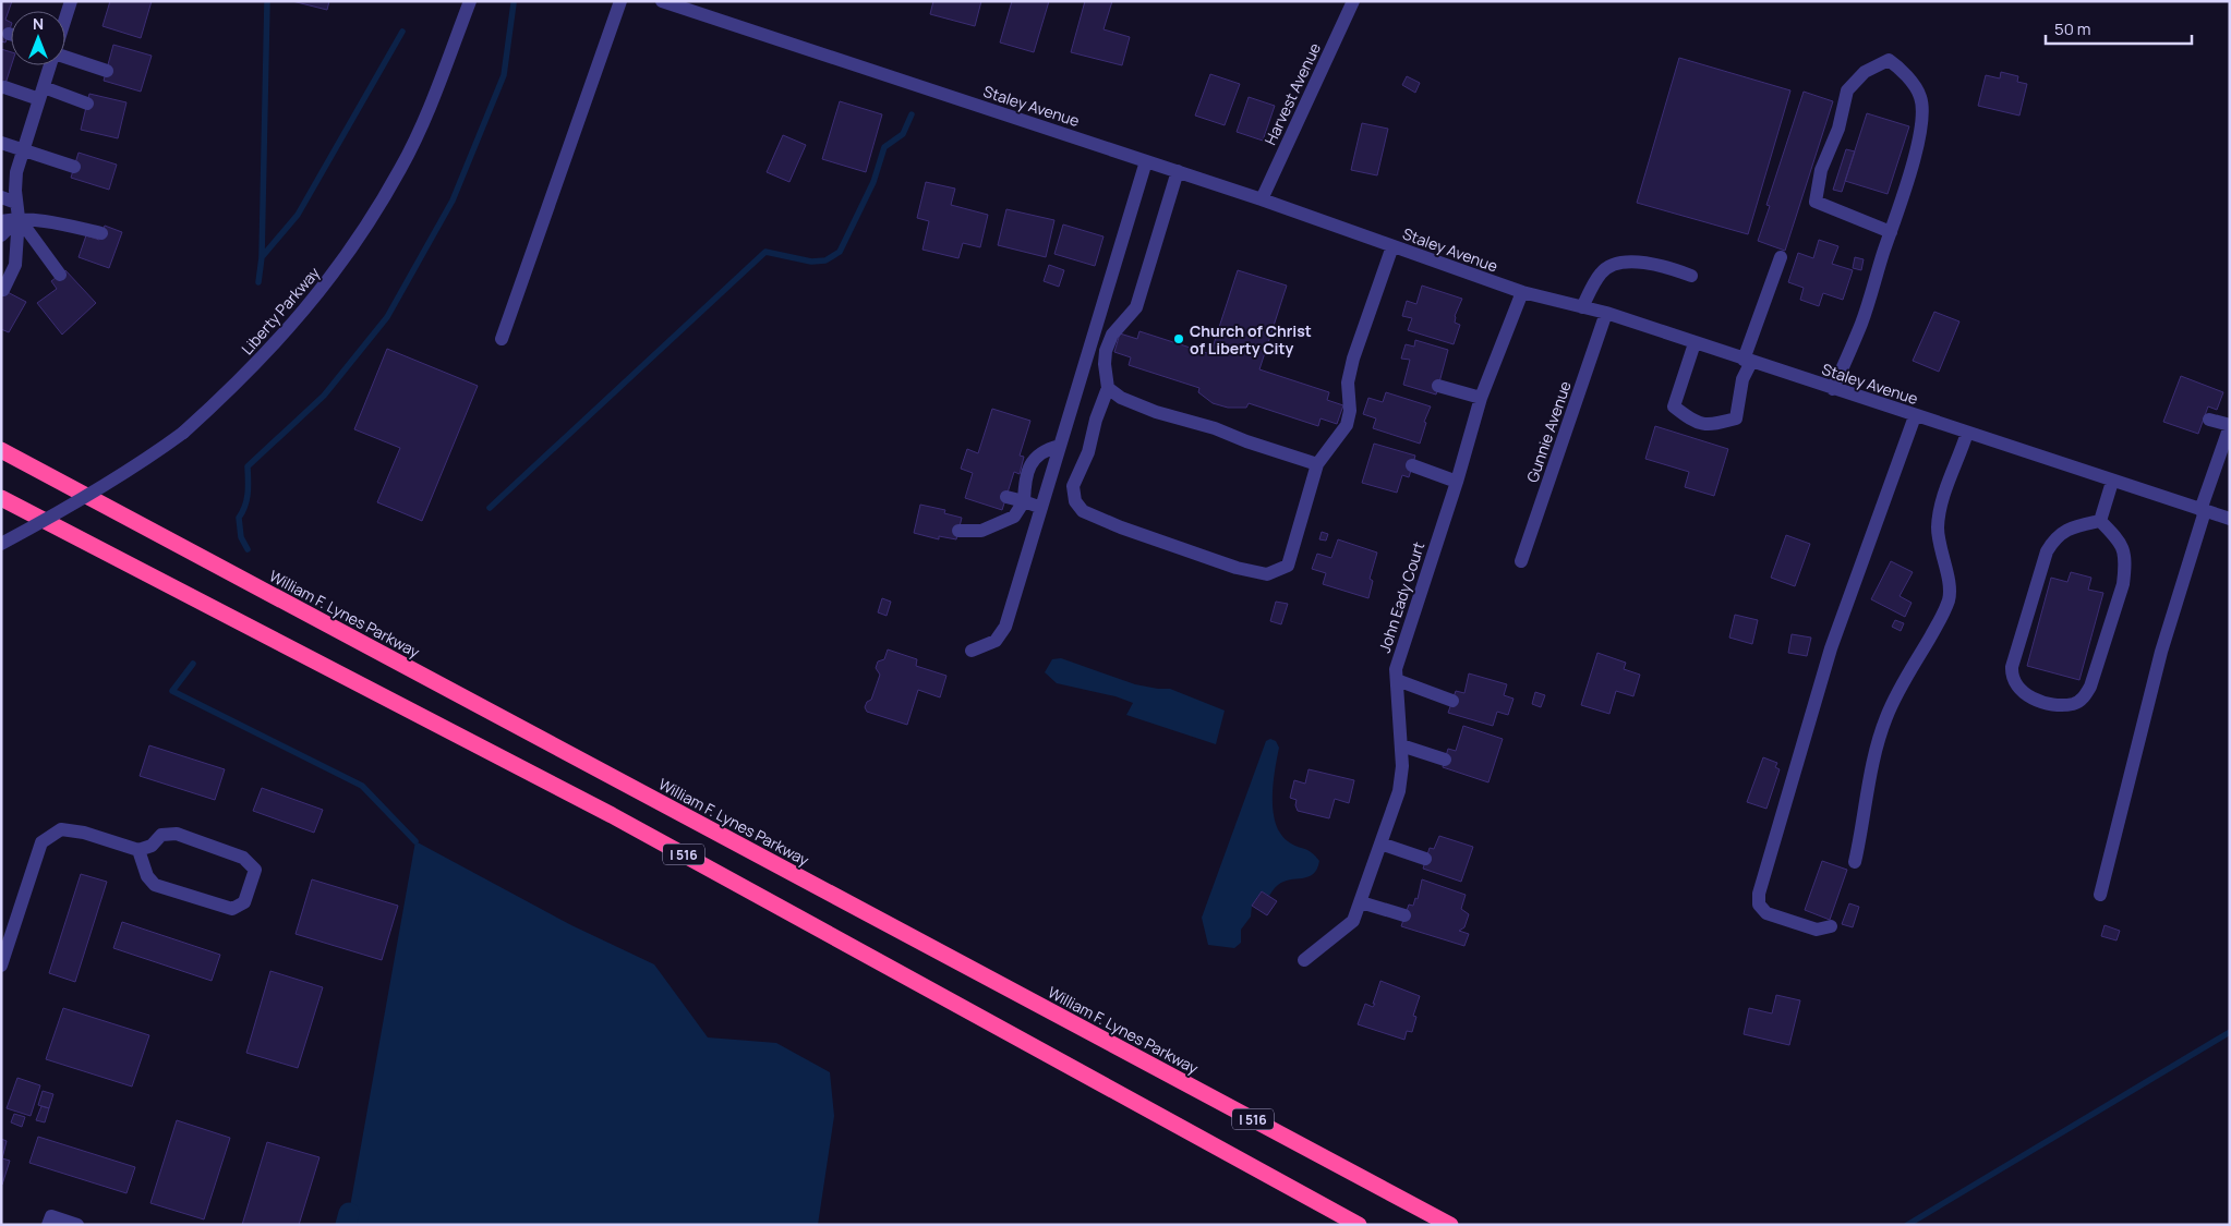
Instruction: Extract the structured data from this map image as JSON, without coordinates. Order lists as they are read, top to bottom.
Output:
{
  "streets": {
    "highway": ["William F. Lynes Parkway", "I 516"],
    "street": [
      "Harvest Avenue",
      "Staley Avenue",
      "Liberty Parkway",
      "Gunnie Avenue",
      "John Eady Court"
    ]
  },
  "crossings": [
    ["Harvest Avenue", "Staley Avenue"],
    ["Staley Avenue", "Gunnie Avenue"],
    ["Staley Avenue", "John Eady Court"]
  ],
  "places": ["Church of Christ of Liberty City"],
  "scale_bar": "50 m",
  "north": "top"
}
